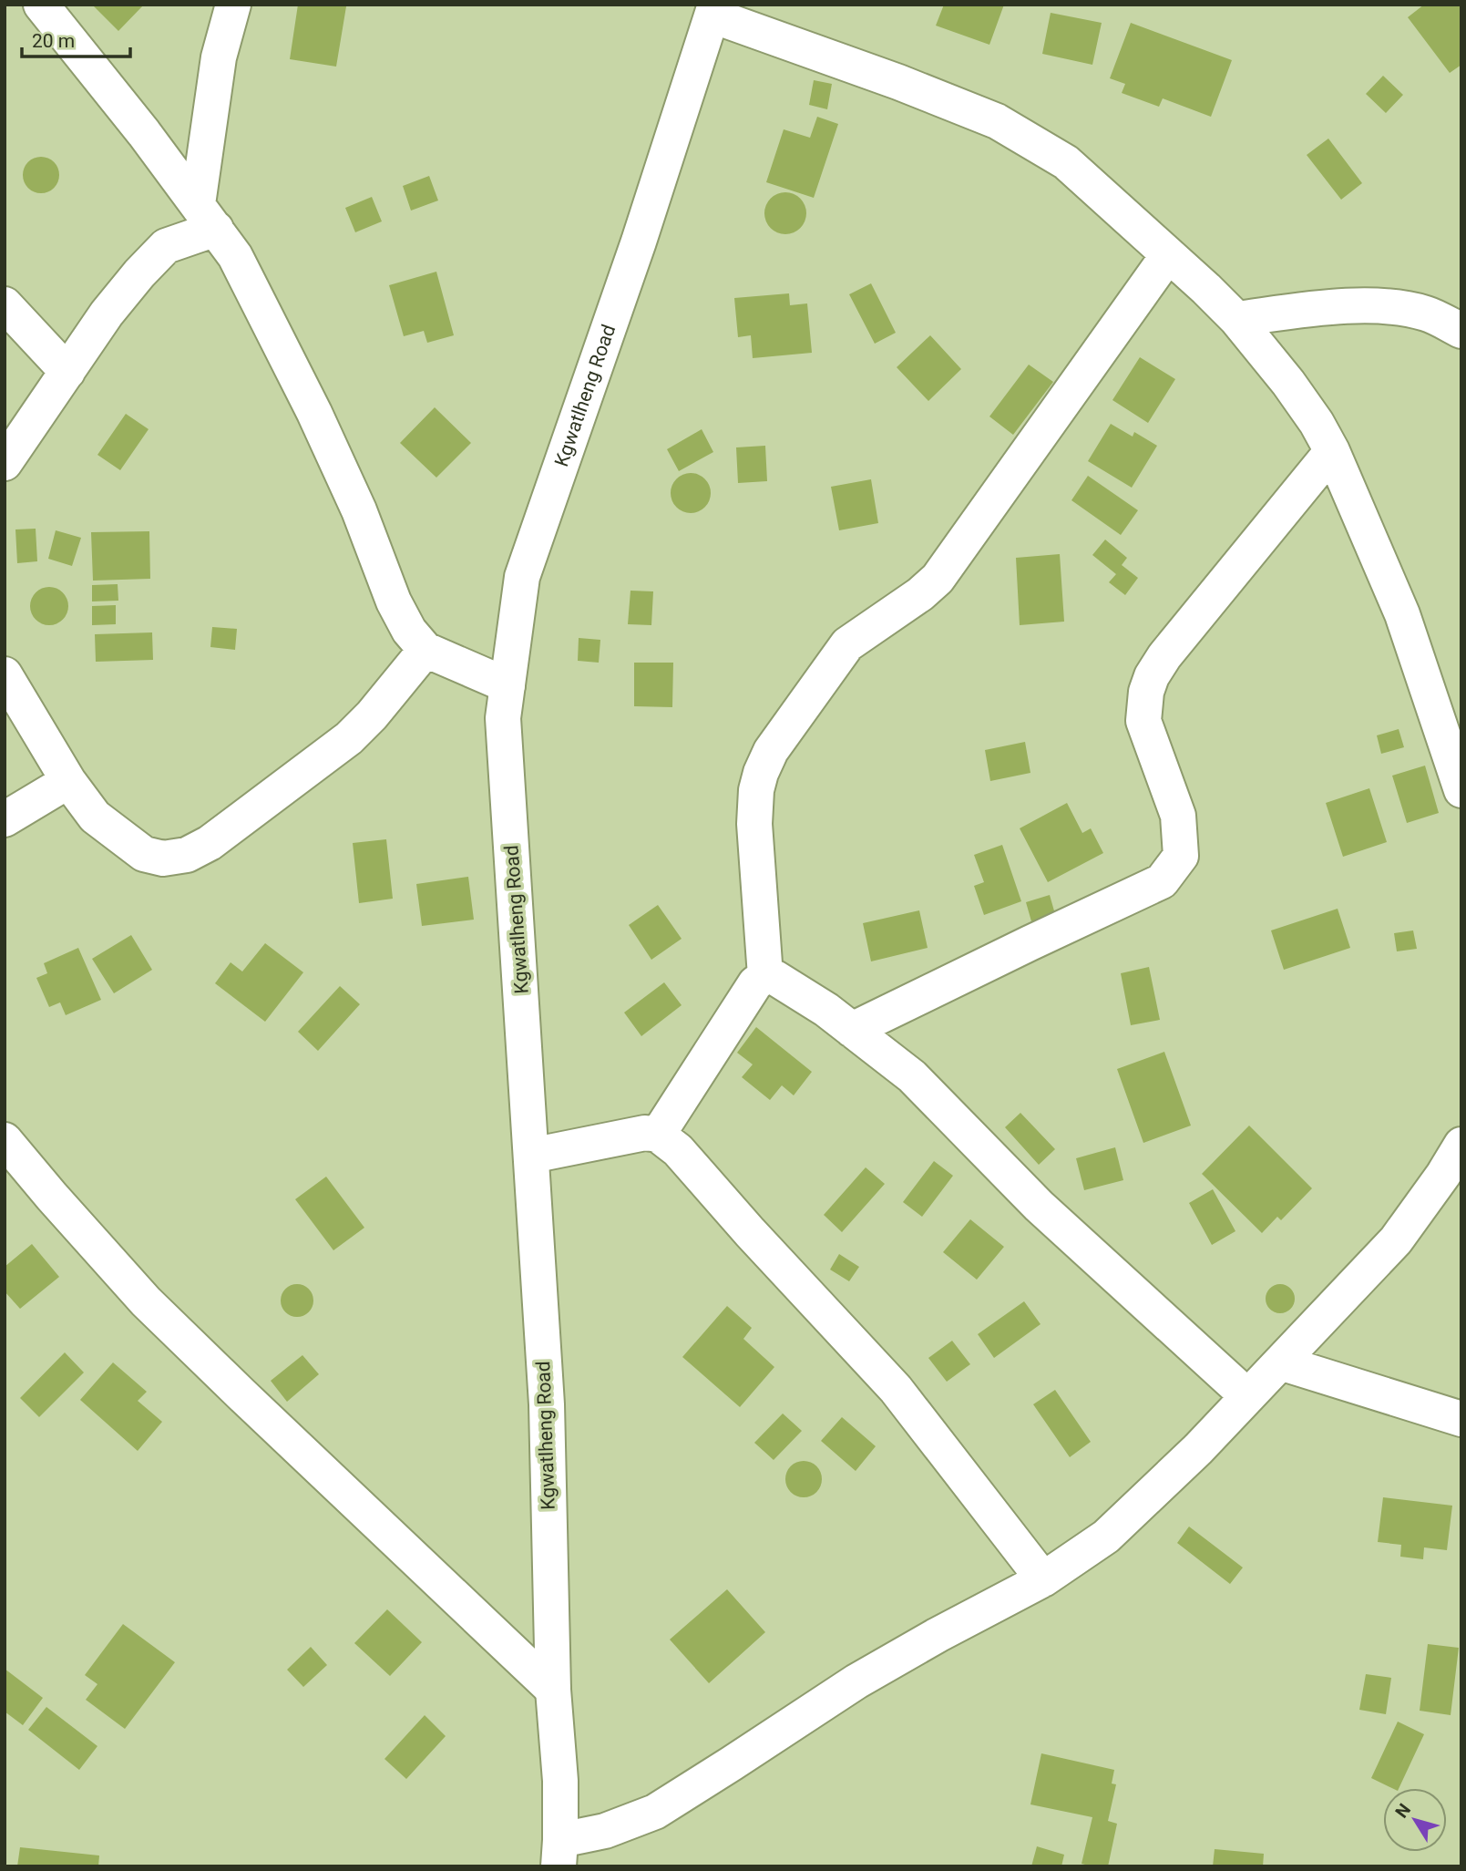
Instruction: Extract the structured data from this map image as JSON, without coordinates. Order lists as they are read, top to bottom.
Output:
{
  "streets": {
    "street": ["Kgwatlheng Road"]
  },
  "scale_bar": "20 m",
  "north": "top left"
}
